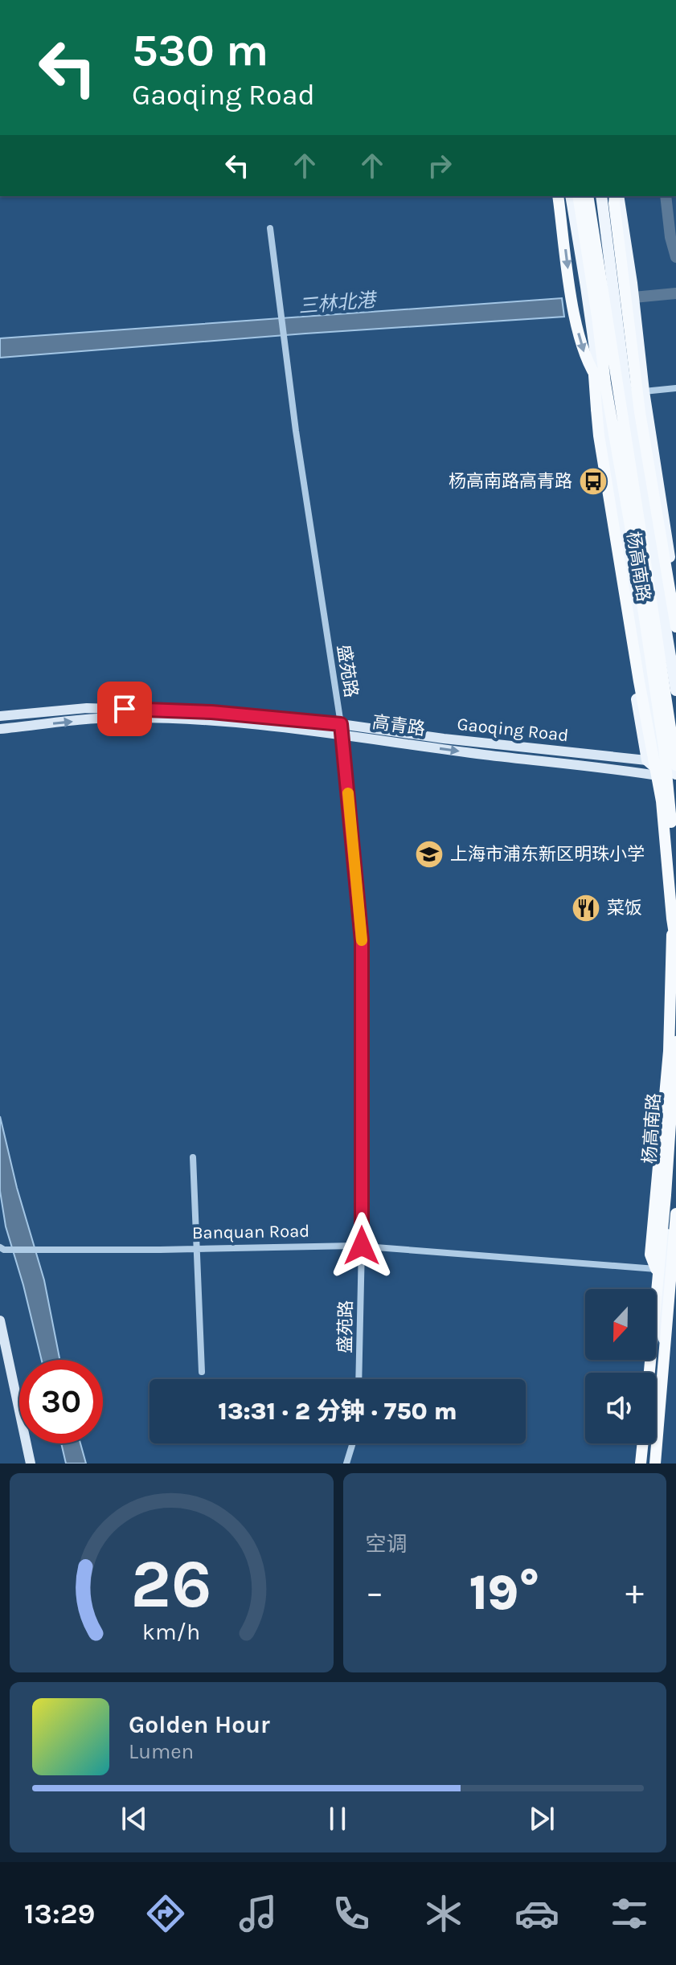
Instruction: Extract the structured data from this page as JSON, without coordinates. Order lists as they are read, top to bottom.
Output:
{
  "streets": {
    "highway": ["杨高南路"],
    "main road": ["高青路", "Gaoqing Road"],
    "street": ["盛苑路", "Banquan Road"]
  },
  "crossings": [
    ["杨高南路", "Gaoqing Road"],
    ["盛苑路", "高青路"],
    ["盛苑路", "Gaoqing Road"],
    ["盛苑路", "Banquan Road"],
    ["高青路", "Gaoqing Road"]
  ],
  "one_way": ["高青路"],
  "water": ["三林北港"],
  "places": {
    "bus stop": ["杨高南路高青路"],
    "school or university": ["上海市浦东新区明珠小学"],
    "restaurant": ["菜饭"]
  },
  "north": "bottom",
  "page": {
    "turn": ["530 m", "Gaoqing Road"],
    "limit": "30",
    "trip": "13:31 · 2 分钟 · 750 m",
    "tile": "空调",
    "heat": ["−", "19°", "+"],
    "song": ["Golden Hour", "Lumen"],
    "tabs": "13:29",
    "gauge": ["26", "km/h"]
  }
}
